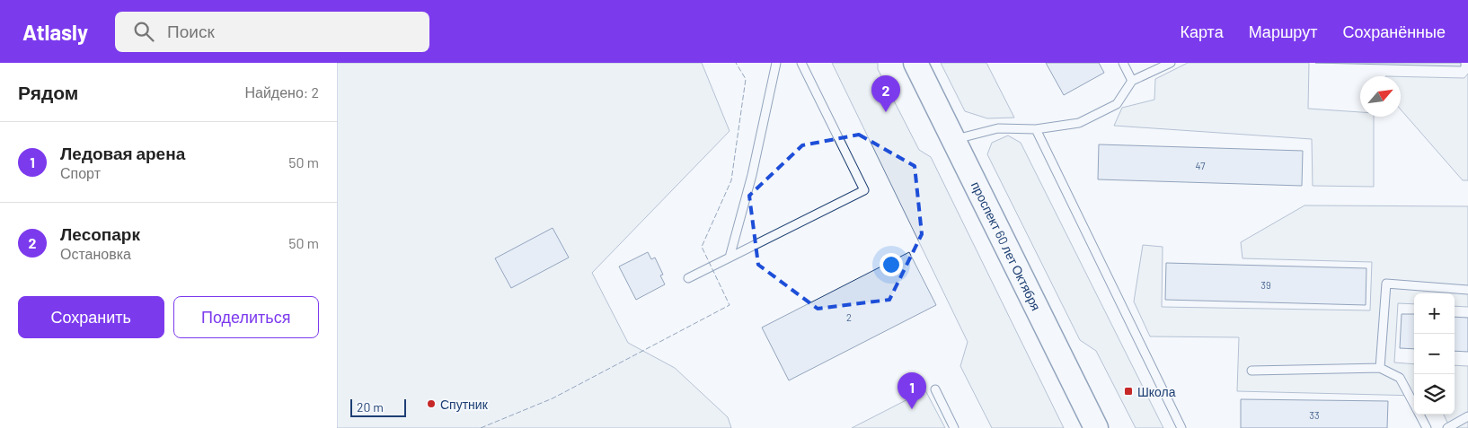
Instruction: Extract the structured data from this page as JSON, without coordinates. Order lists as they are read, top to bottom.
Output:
{
  "streets": {
    "main road": ["проспект 60 лет Октября"]
  },
  "places": {
    "transit": ["Школа"],
    "other": ["Спутник"]
  },
  "house_numbers": [
    "47",
    "39",
    "2",
    "33"
  ],
  "scale_bar": "20 m",
  "north": "top right",
  "page": {
    "header": "Atlasly",
    "search": "Поиск",
    "nav": ["Карта", "Маршрут", "Сохранённые"],
    "heading": ["Рядом", "Найдено: 2"],
    "pins": ["2", "1"],
    "list": [
      {
        "mark": "1",
        "name": "Ледовая арена",
        "note": "Спорт",
        "value": "50 m"
      },
      {
        "mark": "2",
        "name": "Лесопарк",
        "note": "Остановка",
        "value": "50 m"
      }
    ],
    "buttons": ["Сохранить", "Поделиться"],
    "map_buttons": ["+", "−"],
    "scale": "20 m"
  }
}
